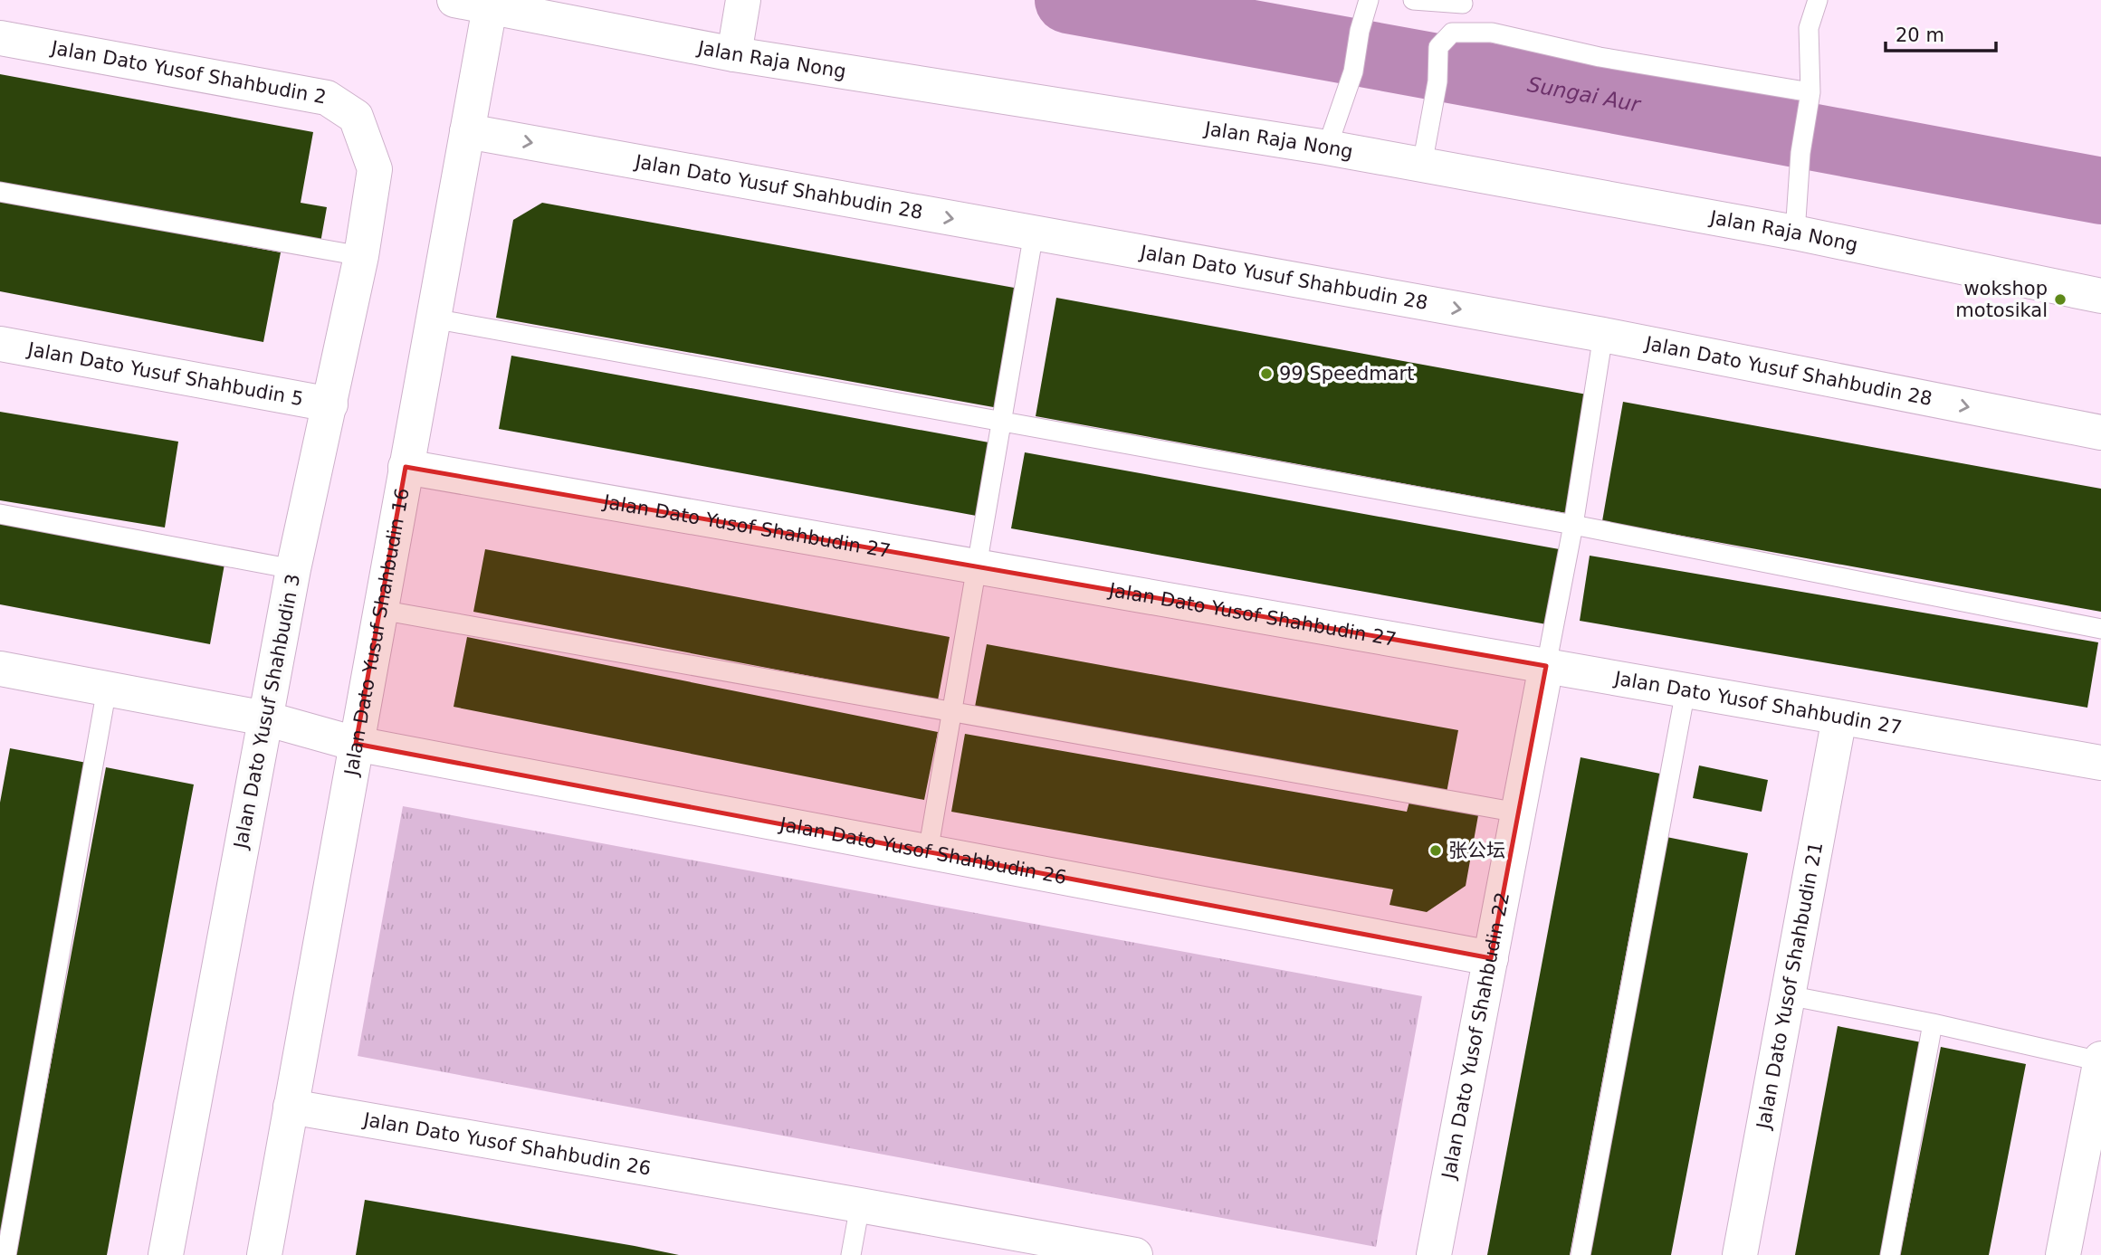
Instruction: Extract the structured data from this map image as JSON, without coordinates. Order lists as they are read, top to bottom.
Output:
{
  "streets": {
    "street": [
      "Jalan Raja Nong",
      "Jalan Dato Yusof Shahbudin 2",
      "Jalan Dato Yusuf Shahbudin 28",
      "Jalan Dato Yusuf Shahbudin 5",
      "Jalan Dato Yusof Shahbudin 27",
      "Jalan Dato Yusuf Shahbudin 16",
      "Jalan Dato Yusuf Shahbudin 3",
      "Jalan Dato Yusof Shahbudin 26",
      "Jalan Dato Yusof Shahbudin 21",
      "Jalan Dato Yusof Shahbudin 22"
    ]
  },
  "crossings": [
    ["Jalan Raja Nong", "Jalan Dato Yusuf Shahbudin 16"],
    ["Jalan Dato Yusof Shahbudin 2", "Jalan Dato Yusuf Shahbudin 3"],
    ["Jalan Dato Yusuf Shahbudin 28", "Jalan Dato Yusuf Shahbudin 16"],
    ["Jalan Dato Yusuf Shahbudin 5", "Jalan Dato Yusuf Shahbudin 3"],
    ["Jalan Dato Yusof Shahbudin 27", "Jalan Dato Yusuf Shahbudin 16"],
    ["Jalan Dato Yusof Shahbudin 27", "Jalan Dato Yusof Shahbudin 21"],
    ["Jalan Dato Yusof Shahbudin 27", "Jalan Dato Yusof Shahbudin 22"],
    ["Jalan Dato Yusuf Shahbudin 16", "Jalan Dato Yusof Shahbudin 26"],
    ["Jalan Dato Yusuf Shahbudin 3", "Jalan Dato Yusof Shahbudin 26"],
    ["Jalan Dato Yusof Shahbudin 26", "Jalan Dato Yusof Shahbudin 22"]
  ],
  "one_way": ["Jalan Dato Yusuf Shahbudin 28"],
  "water": ["Sungai Aur"],
  "places": ["wokshop motosikal", "99 Speedmart", "张公坛"],
  "scale_bar": "20 m"
}
